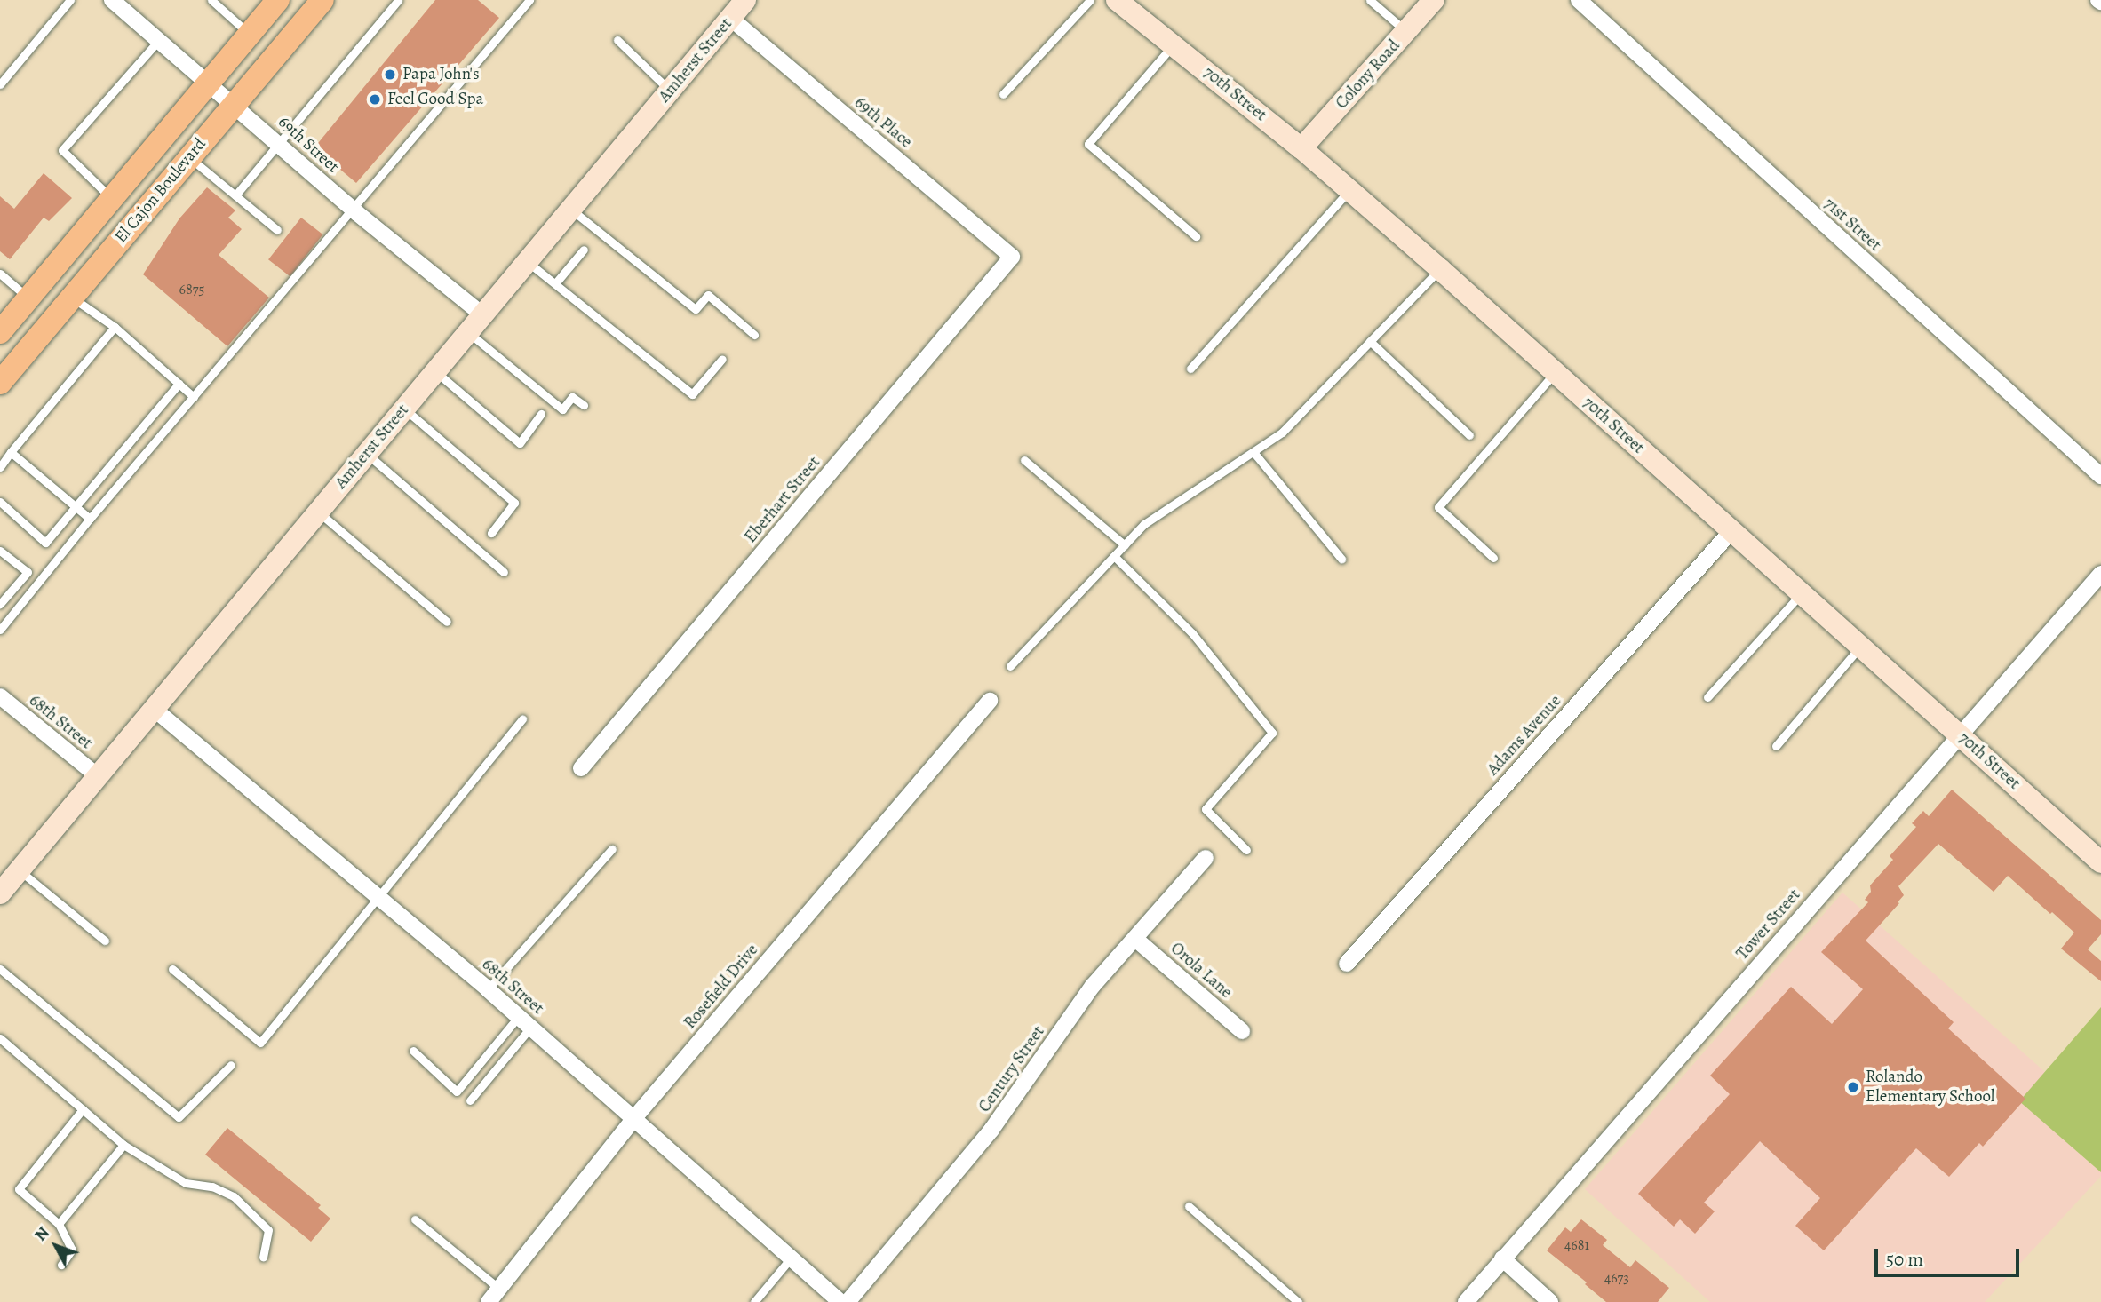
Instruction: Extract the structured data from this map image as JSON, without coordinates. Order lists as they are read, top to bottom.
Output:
{
  "streets": {
    "main road": ["El Cajon Boulevard"],
    "street": [
      "Amherst Street",
      "Colony Road",
      "70th Street",
      "69th Place",
      "69th Street",
      "71st Street",
      "Eberhart Street",
      "68th Street",
      "Adams Avenue",
      "Tower Street",
      "Orola Lane",
      "Rosefield Drive",
      "Century Street"
    ]
  },
  "crossings": [
    ["Amherst Street", "69th Place"],
    ["Amherst Street", "69th Street"],
    ["Amherst Street", "68th Street"],
    ["Colony Road", "70th Street"],
    ["70th Street", "Adams Avenue"],
    ["70th Street", "Tower Street"],
    ["69th Place", "Eberhart Street"],
    ["69th Street", "El Cajon Boulevard"],
    ["68th Street", "Rosefield Drive"],
    ["Orola Lane", "Century Street"]
  ],
  "places": ["Papa John's", "Feel Good Spa", "Rolando Elementary School"],
  "house_numbers": ["6875", "4681", "4673"],
  "scale_bar": "50 m",
  "north": "top left"
}
